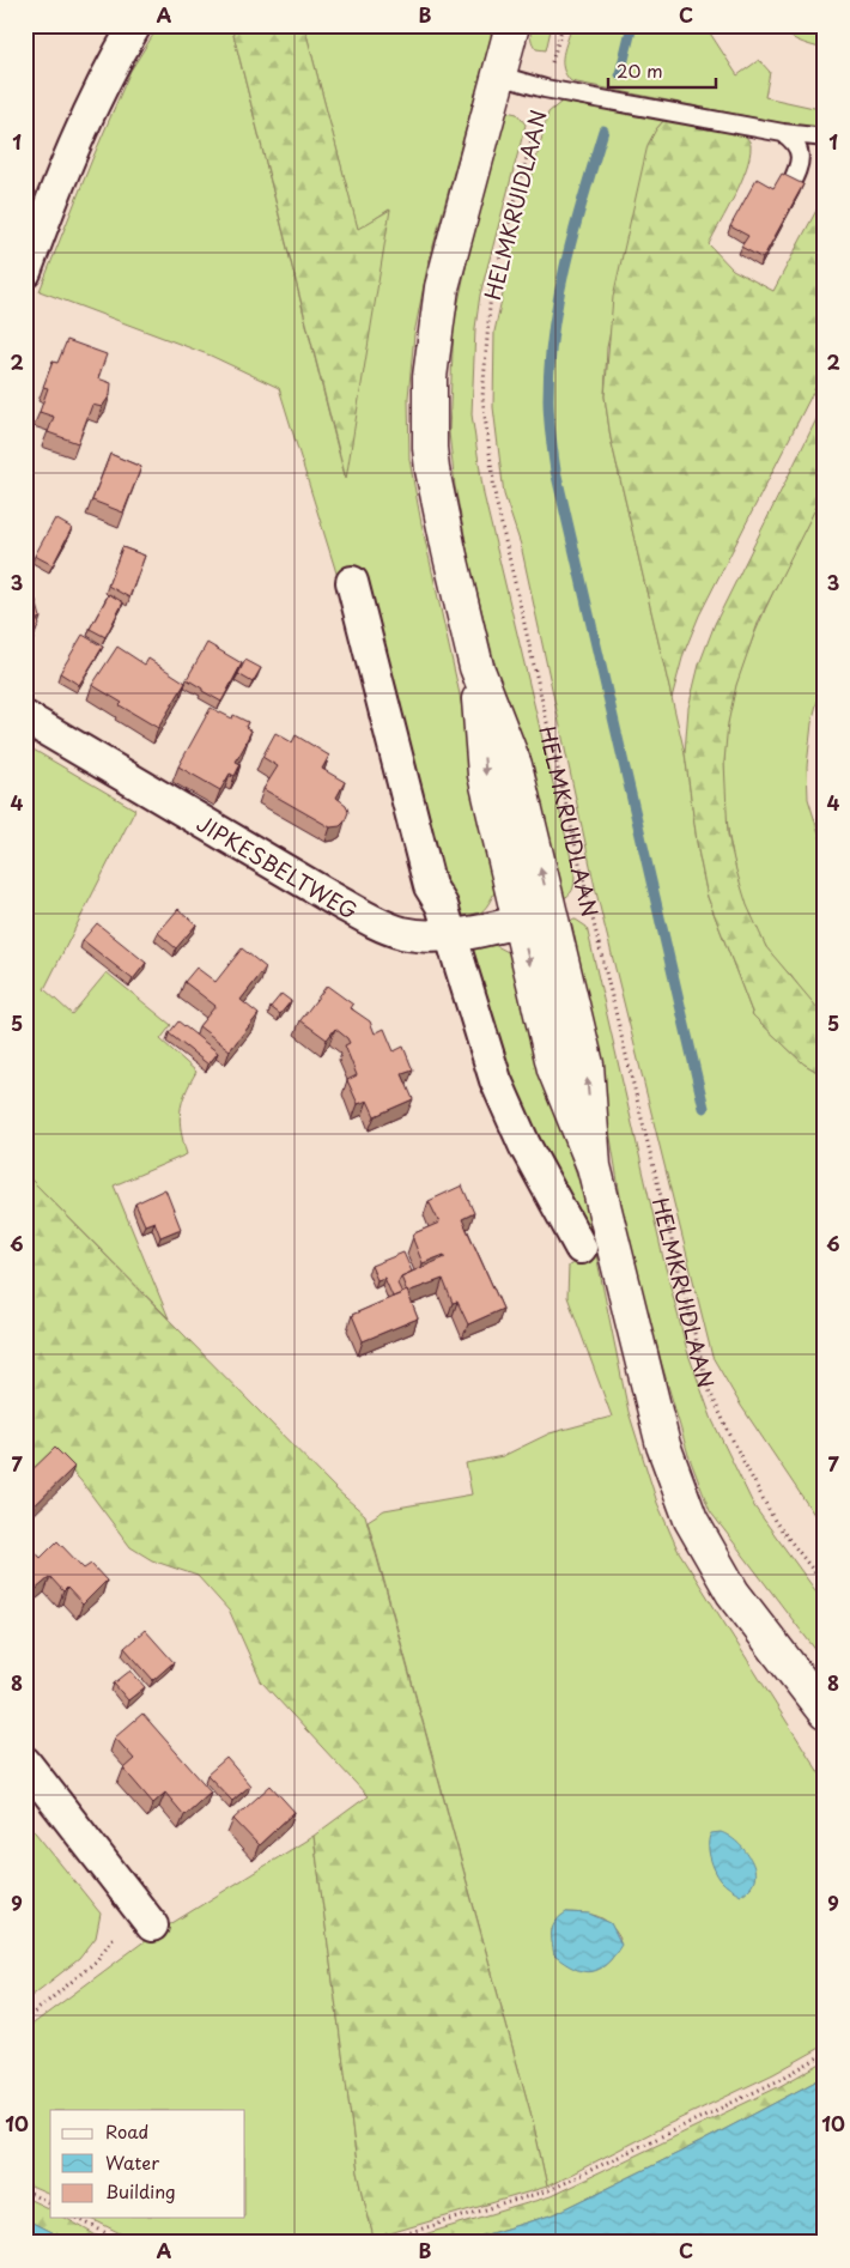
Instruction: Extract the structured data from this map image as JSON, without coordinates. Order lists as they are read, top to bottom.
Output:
{
  "streets": {
    "street": ["HELMKRUIDLAAN", "JIPKESBELTWEG"]
  },
  "crossings": [
    ["HELMKRUIDLAAN", "JIPKESBELTWEG"]
  ],
  "legend": ["Road", "Water", "Building"],
  "scale_bar": "20 m",
  "grid": {
    "columns": ["A", "B", "C"],
    "rows": [
      "1",
      "2",
      "3",
      "4",
      "5",
      "6",
      "7",
      "8",
      "9",
      "10"
    ]
  }
}
